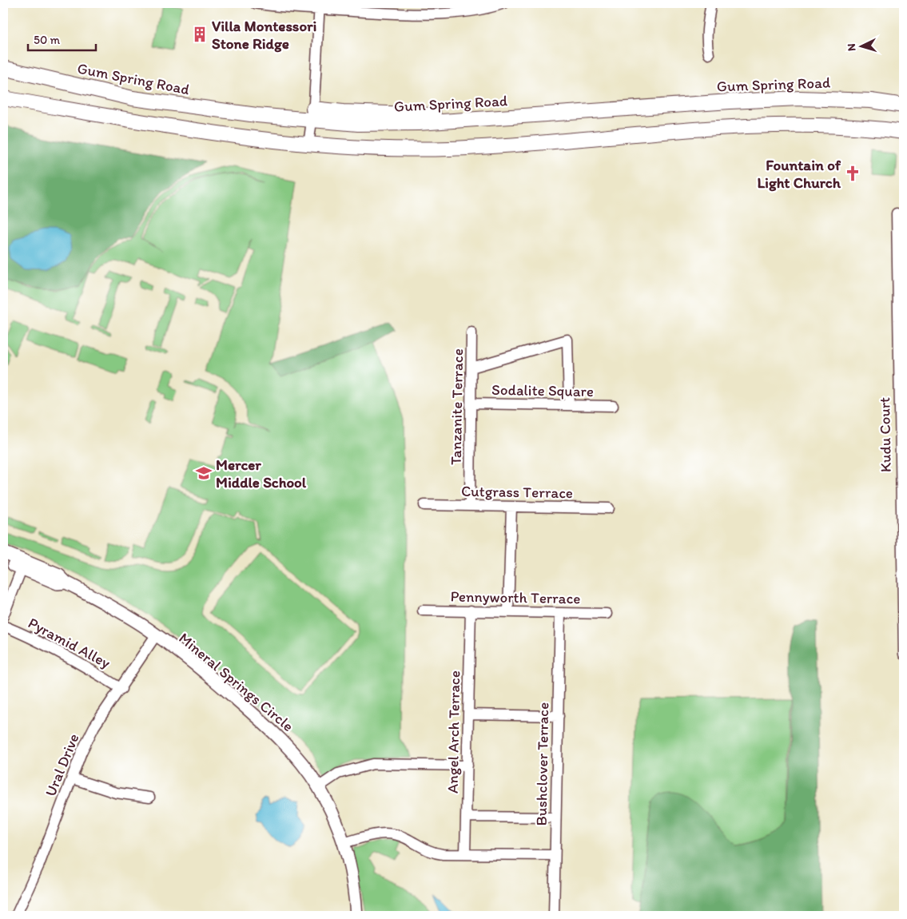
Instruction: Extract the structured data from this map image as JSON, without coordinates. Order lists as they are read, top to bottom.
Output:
{
  "streets": {
    "main road": ["Gum Spring Road"],
    "street": [
      "Sodalite Square",
      "Tanzanite Terrace",
      "Kudu Court",
      "Cutgrass Terrace",
      "Pennyworth Terrace",
      "Pyramid Alley",
      "Mineral Springs Circle",
      "Angel Arch Terrace",
      "Bushclover Terrace",
      "Ural Drive"
    ]
  },
  "crossings": [
    ["Sodalite Square", "Tanzanite Terrace"],
    ["Tanzanite Terrace", "Cutgrass Terrace"],
    ["Pennyworth Terrace", "Angel Arch Terrace"],
    ["Pennyworth Terrace", "Bushclover Terrace"],
    ["Pyramid Alley", "Ural Drive"],
    ["Mineral Springs Circle", "Ural Drive"]
  ],
  "places": {
    "building": ["Villa Montessori Stone Ridge"],
    "church": ["Fountain of Light Church"],
    "school or university": ["Mercer Middle School"]
  },
  "scale_bar": "50 m",
  "north": "left"
}
